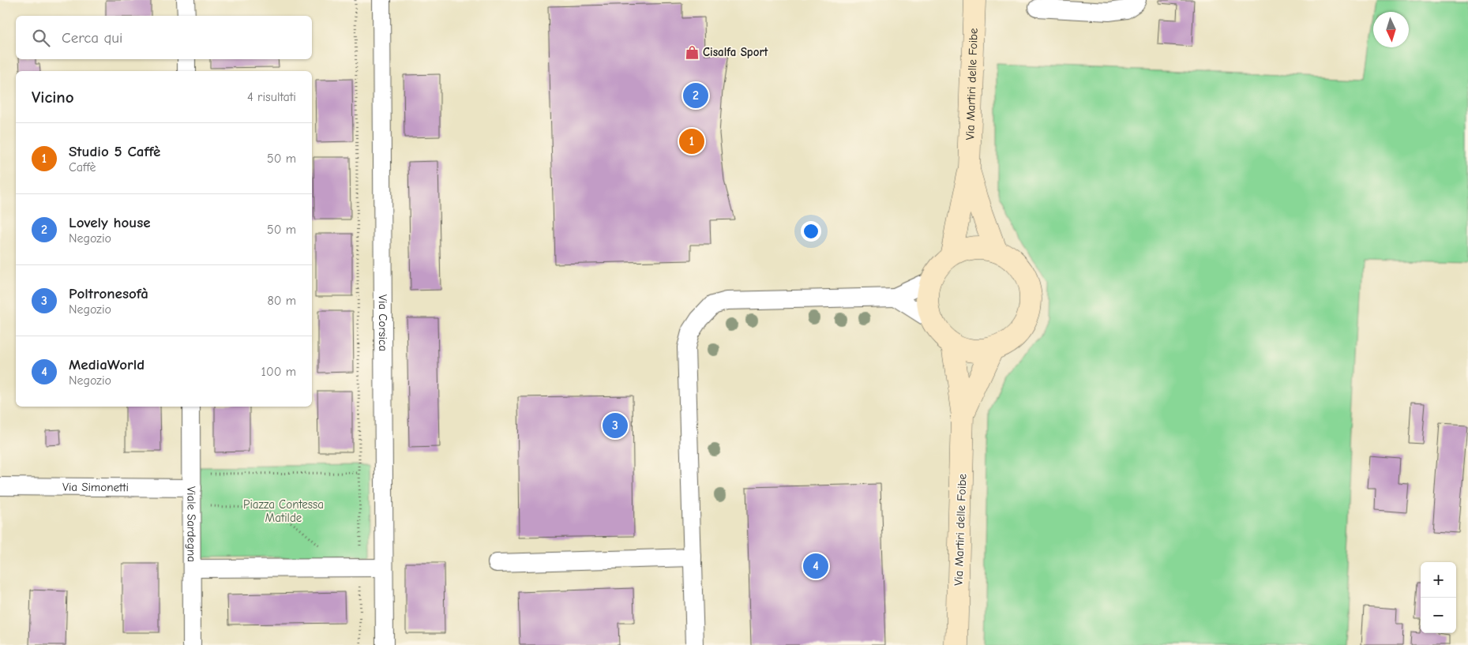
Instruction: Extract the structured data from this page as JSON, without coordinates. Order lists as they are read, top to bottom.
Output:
{
  "streets": {
    "street": [
      "Via Martiri delle Foibe",
      "Via Corsica",
      "Via Simonetti",
      "Viale Sardegna"
    ]
  },
  "crossings": [
    ["Via Simonetti", "Viale Sardegna"]
  ],
  "parks": ["Piazza Contessa Matilde"],
  "places": {
    "shop": ["Cisalfa Sport"]
  },
  "north": "bottom",
  "page": {
    "search": "Cerca qui",
    "heading": ["Vicino", "4 risultati"],
    "pins": [
      "2",
      "1",
      "3",
      "4"
    ],
    "list": [
      {
        "mark": "1",
        "name": "Studio 5 Caffè",
        "note": "Caffè",
        "value": "50 m"
      },
      {
        "mark": "2",
        "name": "Lovely house",
        "note": "Negozio",
        "value": "50 m"
      },
      {
        "mark": "3",
        "name": "Poltronesofà",
        "note": "Negozio",
        "value": "80 m"
      },
      {
        "mark": "4",
        "name": "MediaWorld",
        "note": "Negozio",
        "value": "100 m"
      }
    ],
    "map_buttons": ["+", "−"]
  }
}
